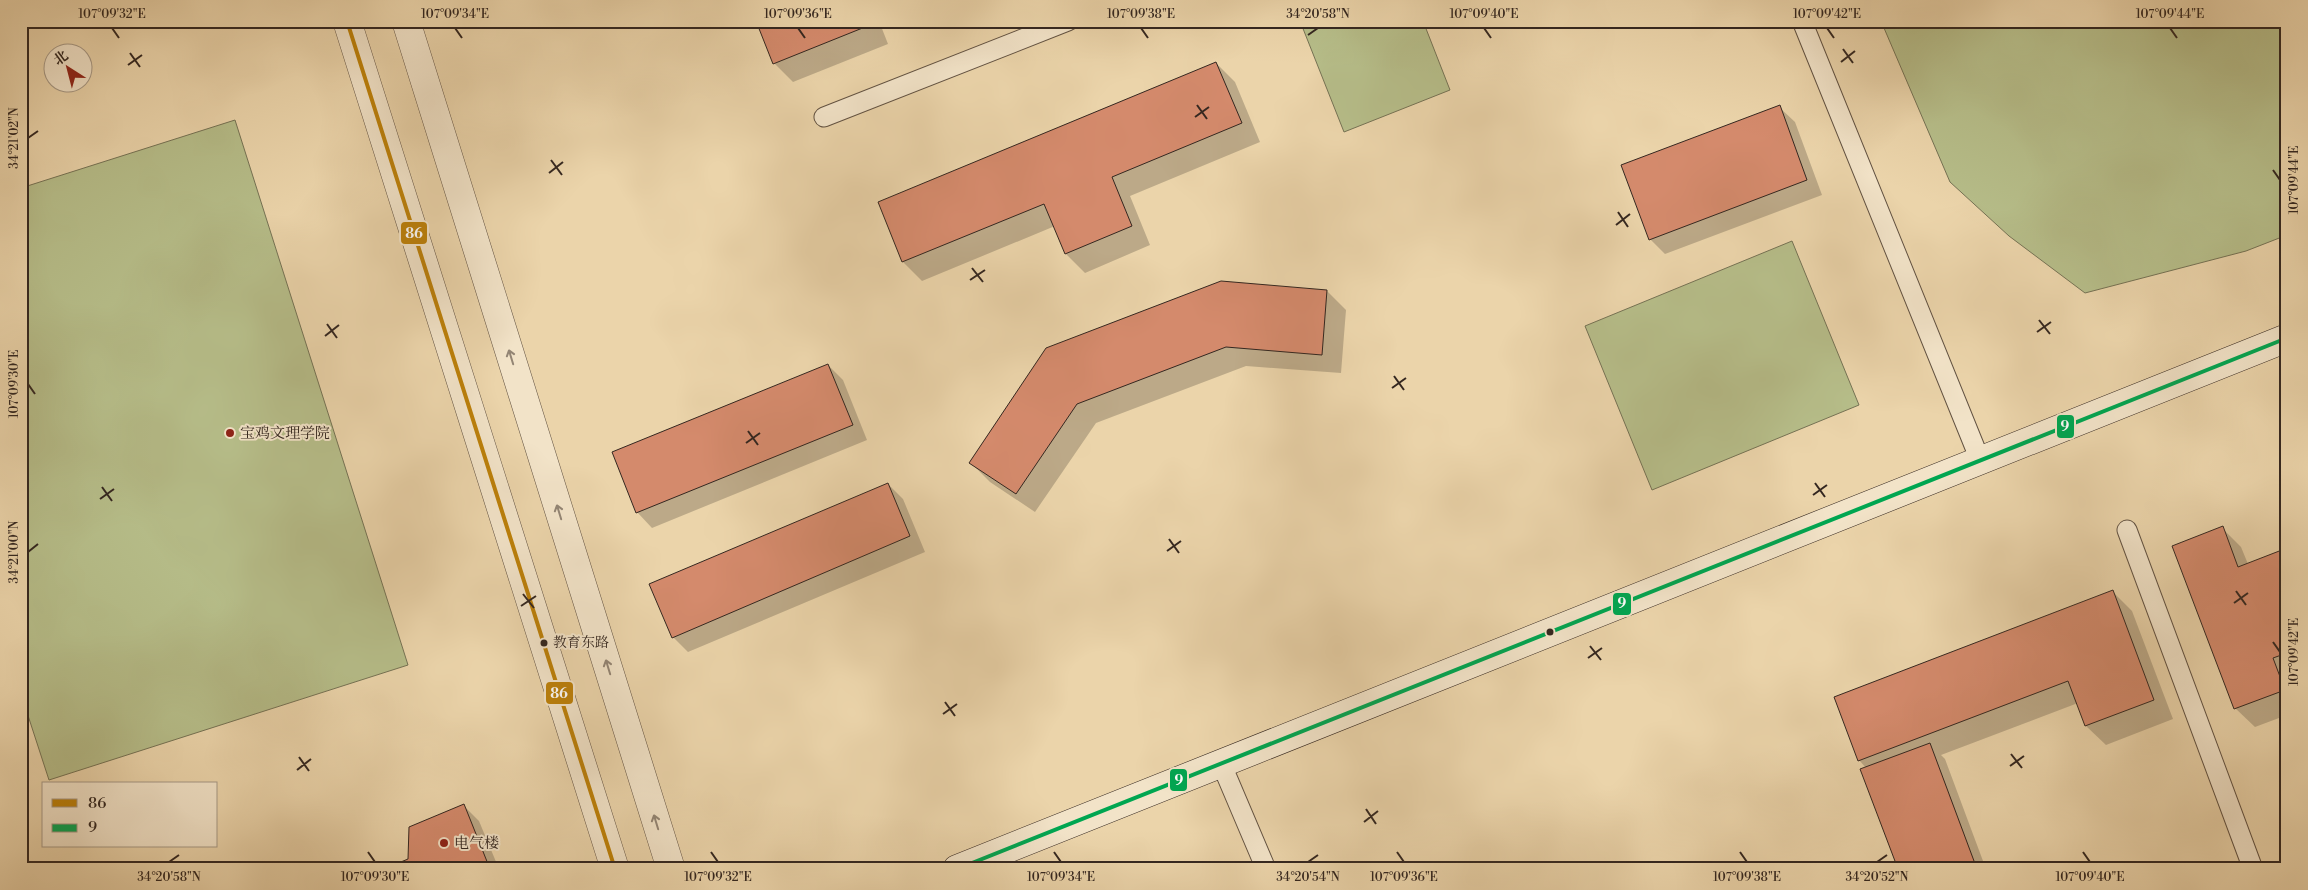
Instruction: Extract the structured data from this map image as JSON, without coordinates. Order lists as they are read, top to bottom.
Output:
{
  "places": ["宝鸡文理学院", "教育东路", "电气楼"],
  "lines": ["transit line 86", "transit line 9"],
  "legend": ["86", "9"],
  "north": "top left",
  "coordinates": [
    "107°09'32\"E",
    "107°09'34\"E",
    "107°09'36\"E",
    "107°09'38\"E",
    "34°20'58\"N",
    "107°09'40\"E",
    "107°09'42\"E",
    "107°09'44\"E",
    "34°21'02\"N",
    "107°09'30\"E",
    "34°21'00\"N",
    "34°20'54\"N",
    "34°20'52\"N"
  ]
}
